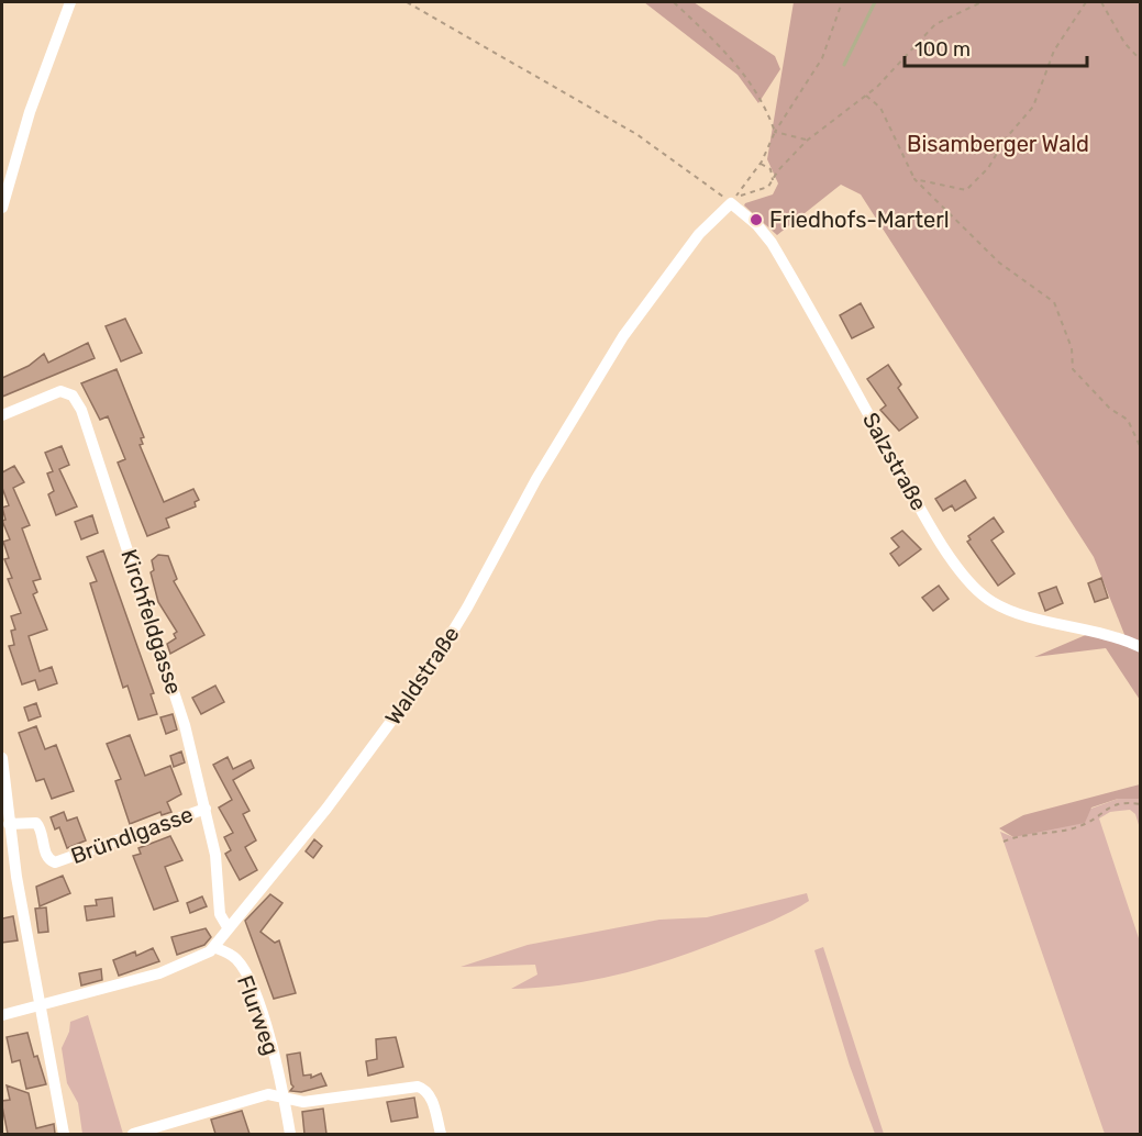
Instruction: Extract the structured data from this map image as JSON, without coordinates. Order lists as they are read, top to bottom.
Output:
{
  "streets": {
    "street": [
      "Salzstraße",
      "Kirchfeldgasse",
      "Waldstraße",
      "Bründlgasse",
      "Flurweg"
    ]
  },
  "crossings": [
    ["Salzstraße", "Waldstraße"],
    ["Kirchfeldgasse", "Waldstraße"],
    ["Kirchfeldgasse", "Bründlgasse"],
    ["Waldstraße", "Flurweg"]
  ],
  "parks": ["Bisamberger Wald"],
  "places": ["Friedhofs-Marterl"],
  "scale_bar": "100 m"
}
